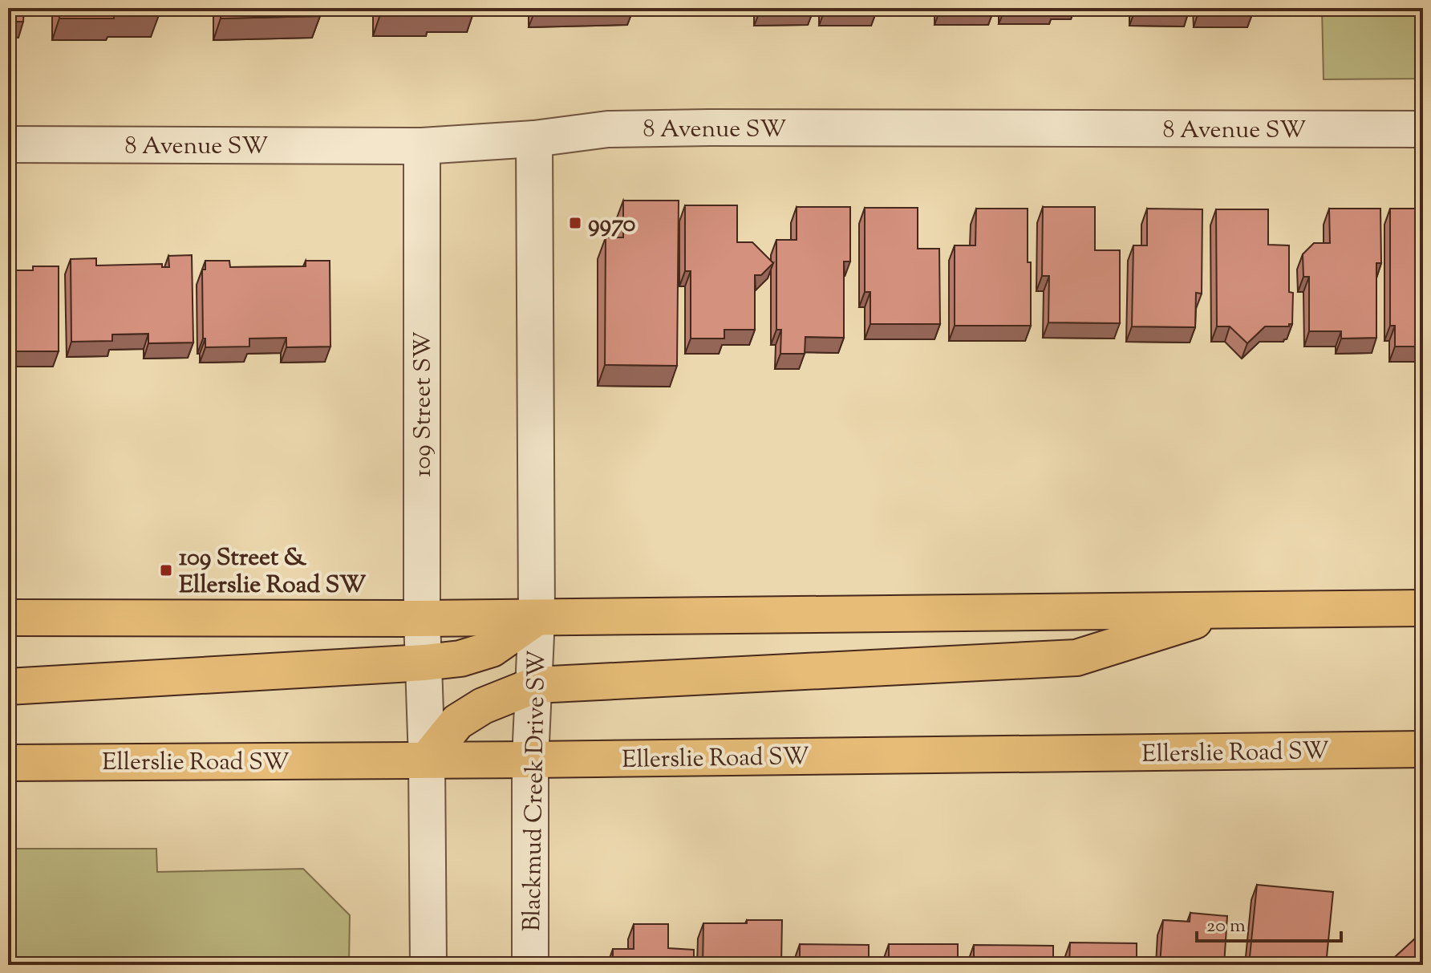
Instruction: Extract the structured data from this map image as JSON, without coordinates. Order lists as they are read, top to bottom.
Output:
{
  "streets": {
    "main road": ["Ellerslie Road SW"],
    "street": ["8 Avenue SW", "109 Street SW", "Blackmud Creek Drive SW"]
  },
  "crossings": [
    ["8 Avenue SW", "109 Street SW"],
    ["Ellerslie Road SW", "Blackmud Creek Drive SW"]
  ],
  "places": {
    "transit": ["9970", "109 Street & Ellerslie Road SW"]
  },
  "scale_bar": "20 m"
}
